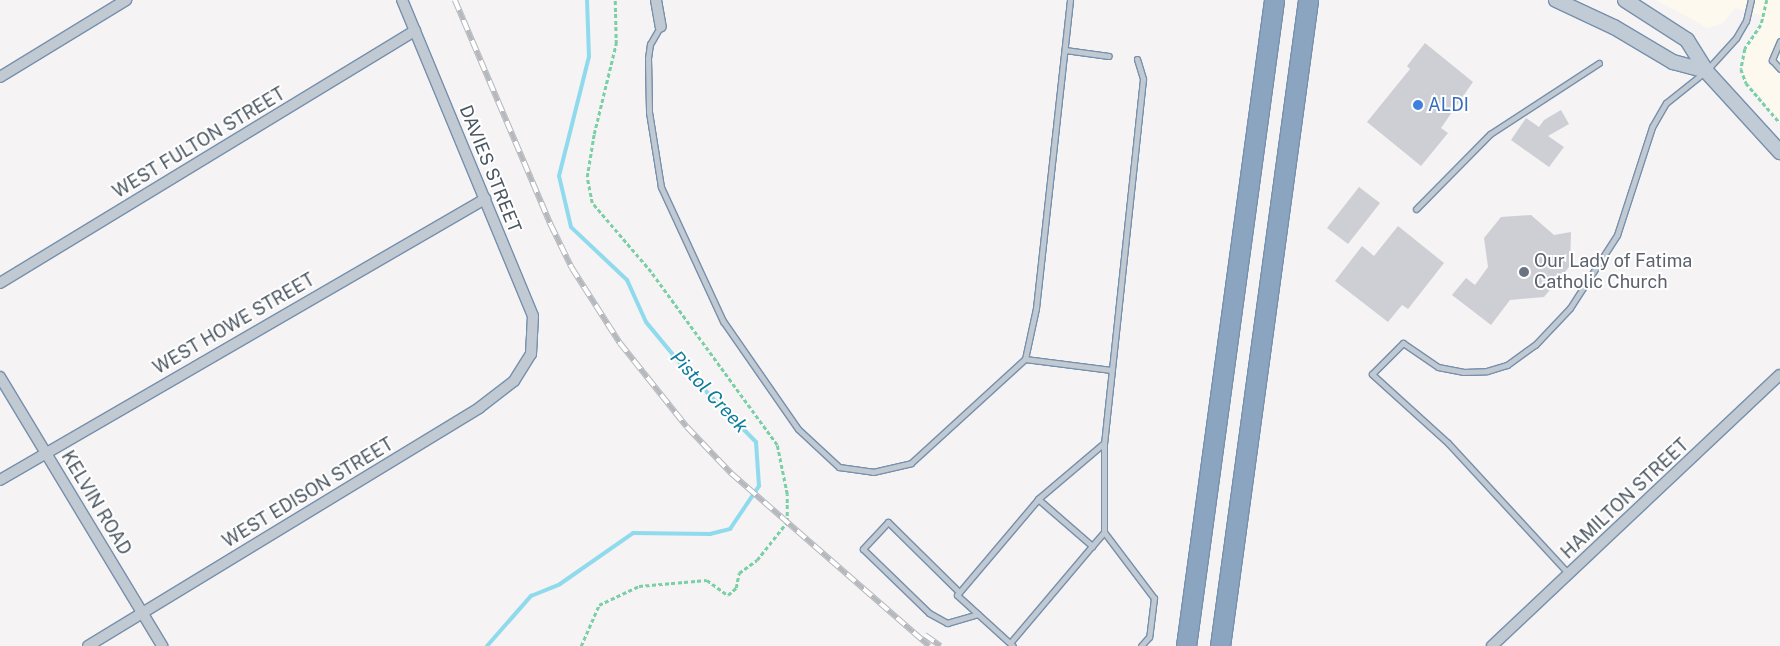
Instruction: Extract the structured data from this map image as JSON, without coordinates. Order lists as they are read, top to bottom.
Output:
{
  "streets": {
    "street": [
      "WEST FULTON STREET",
      "DAVIES STREET",
      "WEST HOWE STREET",
      "WEST EDISON STREET",
      "HAMILTON STREET",
      "KELVIN ROAD"
    ]
  },
  "crossings": [
    ["WEST FULTON STREET", "DAVIES STREET"],
    ["DAVIES STREET", "WEST HOWE STREET"],
    ["DAVIES STREET", "WEST EDISON STREET"],
    ["WEST HOWE STREET", "KELVIN ROAD"],
    ["WEST EDISON STREET", "KELVIN ROAD"]
  ],
  "water": ["Pistol Creek"],
  "places": ["ALDI", "Our Lady of Fatima Catholic Church"]
}
